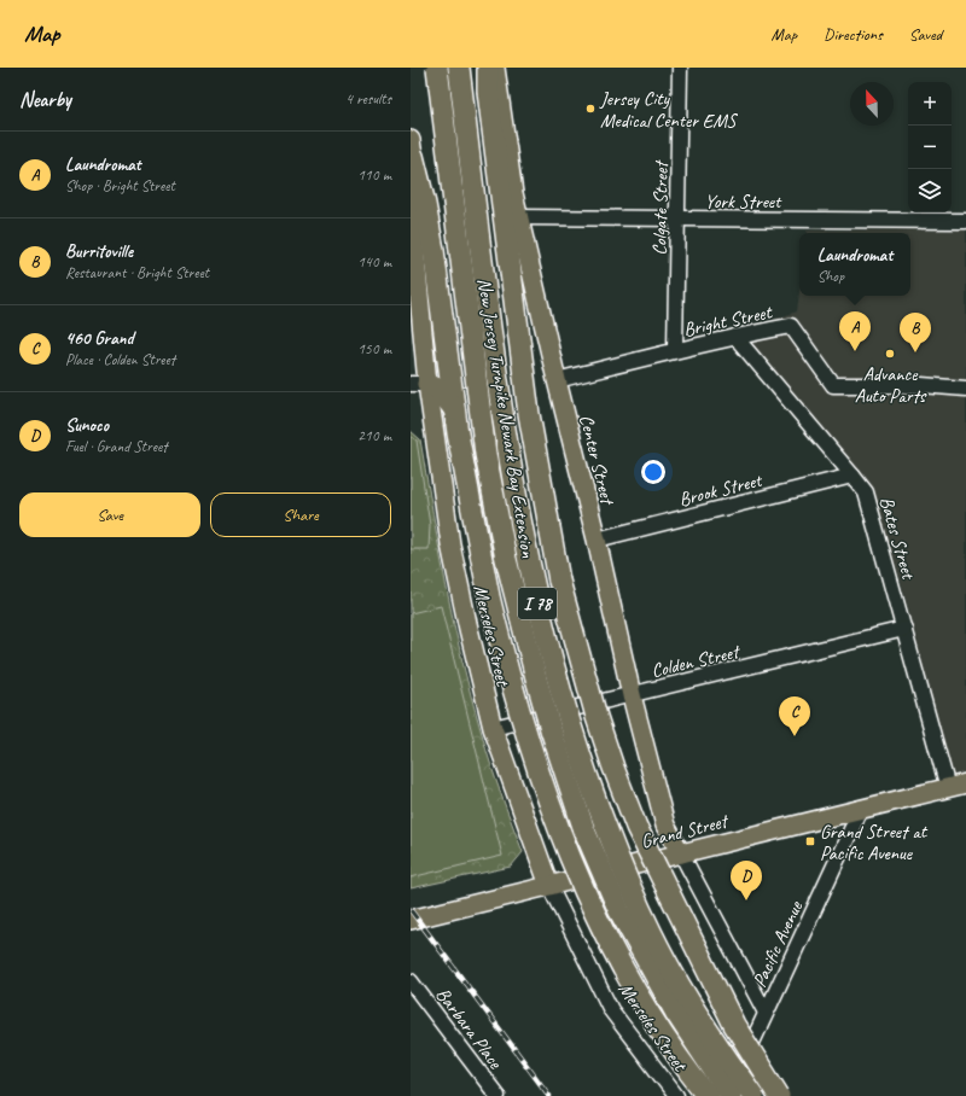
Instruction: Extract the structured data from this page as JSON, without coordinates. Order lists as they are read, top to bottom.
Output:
{
  "streets": {
    "highway": ["New Jersey Turnpike Newark Bay Extension", "I 78"],
    "main road": ["Center Street", "Merseles Street", "Grand Street"],
    "street": [
      "York Street",
      "Colgate Street",
      "Bright Street",
      "Brook Street",
      "Bates Street",
      "Colden Street",
      "Pacific Avenue",
      "Barbara Place"
    ]
  },
  "crossings": [
    ["York Street", "Colgate Street"],
    ["York Street", "Center Street"],
    ["Colgate Street", "Bright Street"],
    ["Bright Street", "Center Street"],
    ["Bright Street", "Bates Street"],
    ["Center Street", "Brook Street"],
    ["Center Street", "Colden Street"],
    ["Center Street", "Grand Street"],
    ["Brook Street", "Bates Street"],
    ["Bates Street", "Colden Street"],
    ["Bates Street", "Grand Street"],
    ["Merseles Street", "Colden Street"],
    ["Merseles Street", "Grand Street"],
    ["Grand Street", "Pacific Avenue"]
  ],
  "places": {
    "other": ["Jersey City Medical Center EMS", "Advance Auto Parts"],
    "transit": ["Grand Street at Pacific Avenue"]
  },
  "north": "top",
  "page": {
    "header": "Map",
    "nav": ["Map", "Directions", "Saved"],
    "heading": ["Nearby", "4 results"],
    "map_buttons": ["+", "−"],
    "list": [
      {
        "mark": "A",
        "name": "Laundromat",
        "note": "Shop · Bright Street",
        "value": "110 m"
      },
      {
        "mark": "B",
        "name": "Burritoville",
        "note": "Restaurant · Bright Street",
        "value": "140 m"
      },
      {
        "mark": "C",
        "name": "460 Grand",
        "note": "Place · Colden Street",
        "value": "150 m"
      },
      {
        "mark": "D",
        "name": "Sunoco",
        "note": "Fuel · Grand Street",
        "value": "210 m"
      }
    ],
    "popup": ["Laundromat", "Shop"],
    "pins": [
      "A",
      "B",
      "C",
      "D"
    ],
    "buttons": ["Save", "Share"]
  }
}
